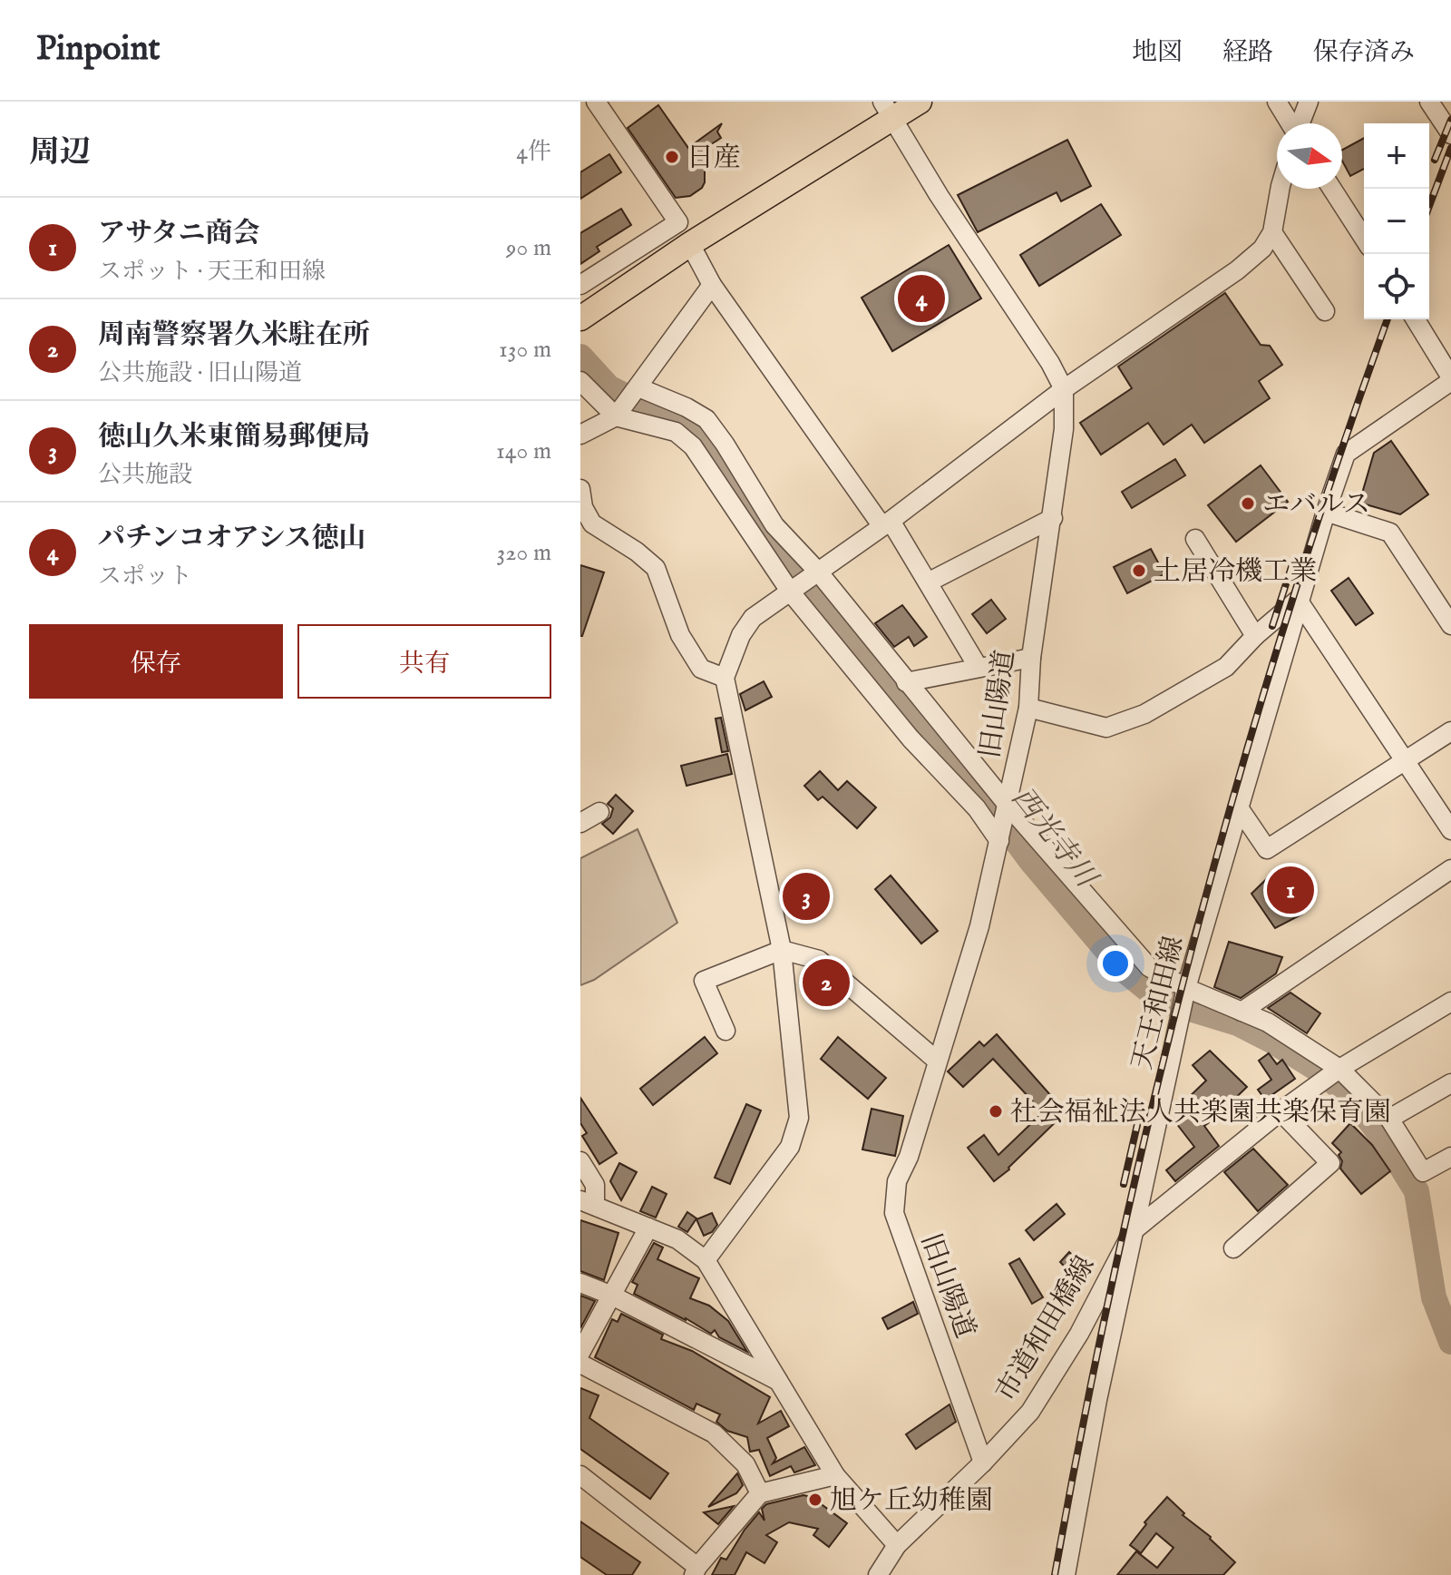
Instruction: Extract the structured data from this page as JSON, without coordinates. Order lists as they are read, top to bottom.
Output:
{
  "streets": {
    "street": ["旧山陽道", "天王和田線", "市道和田橋線"]
  },
  "crossings": [
    ["旧山陽道", "市道和田橋線"],
    ["天王和田線", "市道和田橋線"]
  ],
  "water": ["西光寺川"],
  "places": [
    "日産",
    "エバルス",
    "土居冷機工業",
    "社会福祉法人共楽園共楽保育園",
    "旭ケ丘幼稚園"
  ],
  "north": "right",
  "page": {
    "header": "Pinpoint",
    "nav": ["地図", "経路", "保存済み"],
    "heading": ["周辺", "4件"],
    "map_buttons": ["+", "−"],
    "list": [
      {
        "mark": "1",
        "name": "アサタニ商会",
        "note": "スポット · 天王和田線",
        "value": "90 m"
      },
      {
        "mark": "2",
        "name": "周南警察署久米駐在所",
        "note": "公共施設 · 旧山陽道",
        "value": "130 m"
      },
      {
        "mark": "3",
        "name": "徳山久米東簡易郵便局",
        "note": "公共施設",
        "value": "140 m"
      },
      {
        "mark": "4",
        "name": "パチンコオアシス徳山",
        "note": "スポット",
        "value": "320 m"
      }
    ],
    "pins": [
      "4",
      "1",
      "3",
      "2"
    ],
    "buttons": ["保存", "共有"]
  }
}
